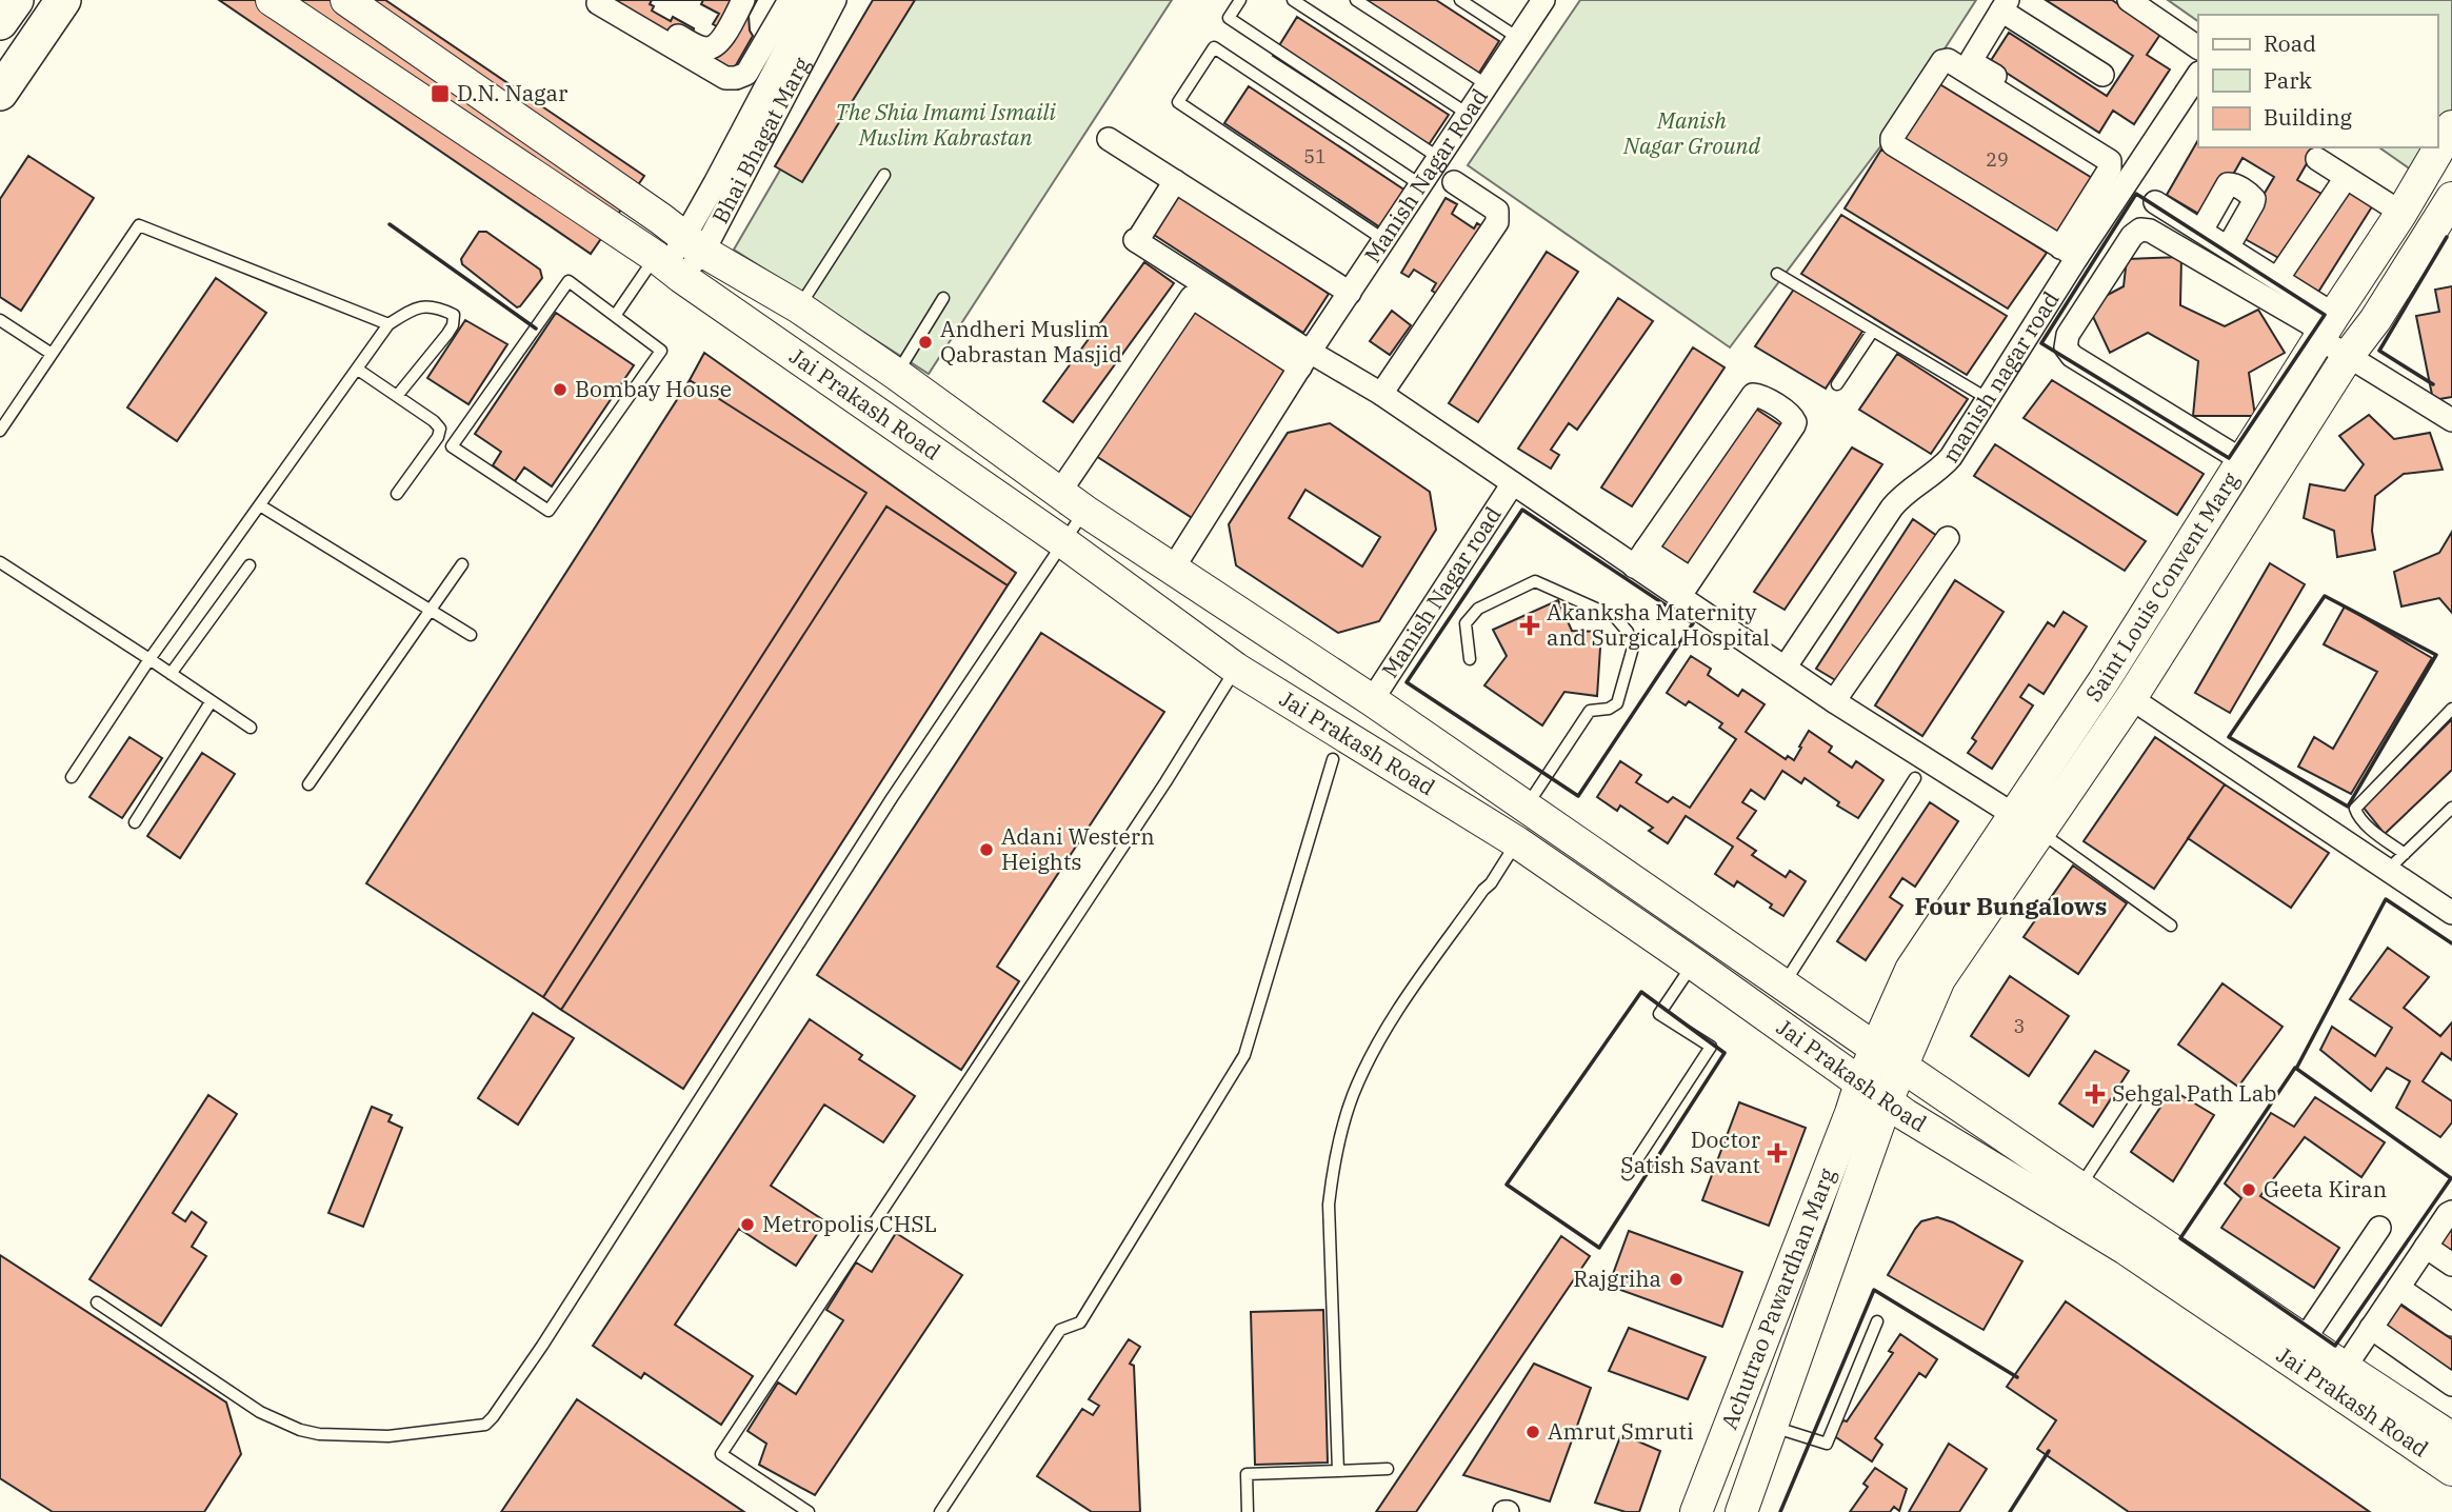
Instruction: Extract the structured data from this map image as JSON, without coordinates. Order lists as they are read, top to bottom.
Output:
{
  "streets": {
    "main road": ["Jai Prakash Road", "Saint Louis Convent Marg", "Achutrao Pawardhan Marg"],
    "street": [
      "Bhai Bhagat Marg",
      "Manish Nagar Road",
      "manish nagar road",
      "Manish Nagar road"
    ]
  },
  "crossings": [
    ["Manish Nagar Road", "manish nagar road"],
    ["Manish Nagar Road", "Jai Prakash Road"],
    ["manish nagar road", "Saint Louis Convent Marg"],
    ["manish nagar road", "Manish Nagar road"],
    ["Jai Prakash Road", "Saint Louis Convent Marg"],
    ["Jai Prakash Road", "Manish Nagar road"],
    ["Jai Prakash Road", "Achutrao Pawardhan Marg"],
    ["Saint Louis Convent Marg", "Achutrao Pawardhan Marg"]
  ],
  "districts": ["Four Bungalows"],
  "parks": ["The Shia Imami Ismaili Muslim Kabrastan", "Manish Nagar Ground"],
  "places": {
    "transit": ["D.N. Nagar"],
    "other": [
      "Andheri Muslim Qabrastan Masjid",
      "Bombay House",
      "Adani Western Heights",
      "Geeta Kiran",
      "Metropolis CHSL",
      "Rajgriha",
      "Amrut Smruti"
    ],
    "health": ["Akanksha Maternity and Surgical Hospital", "Sehgal Path Lab", "Doctor Satish Savant"]
  },
  "house_numbers": ["51", "29", "3"],
  "legend": ["Road", "Park", "Building"]
}
